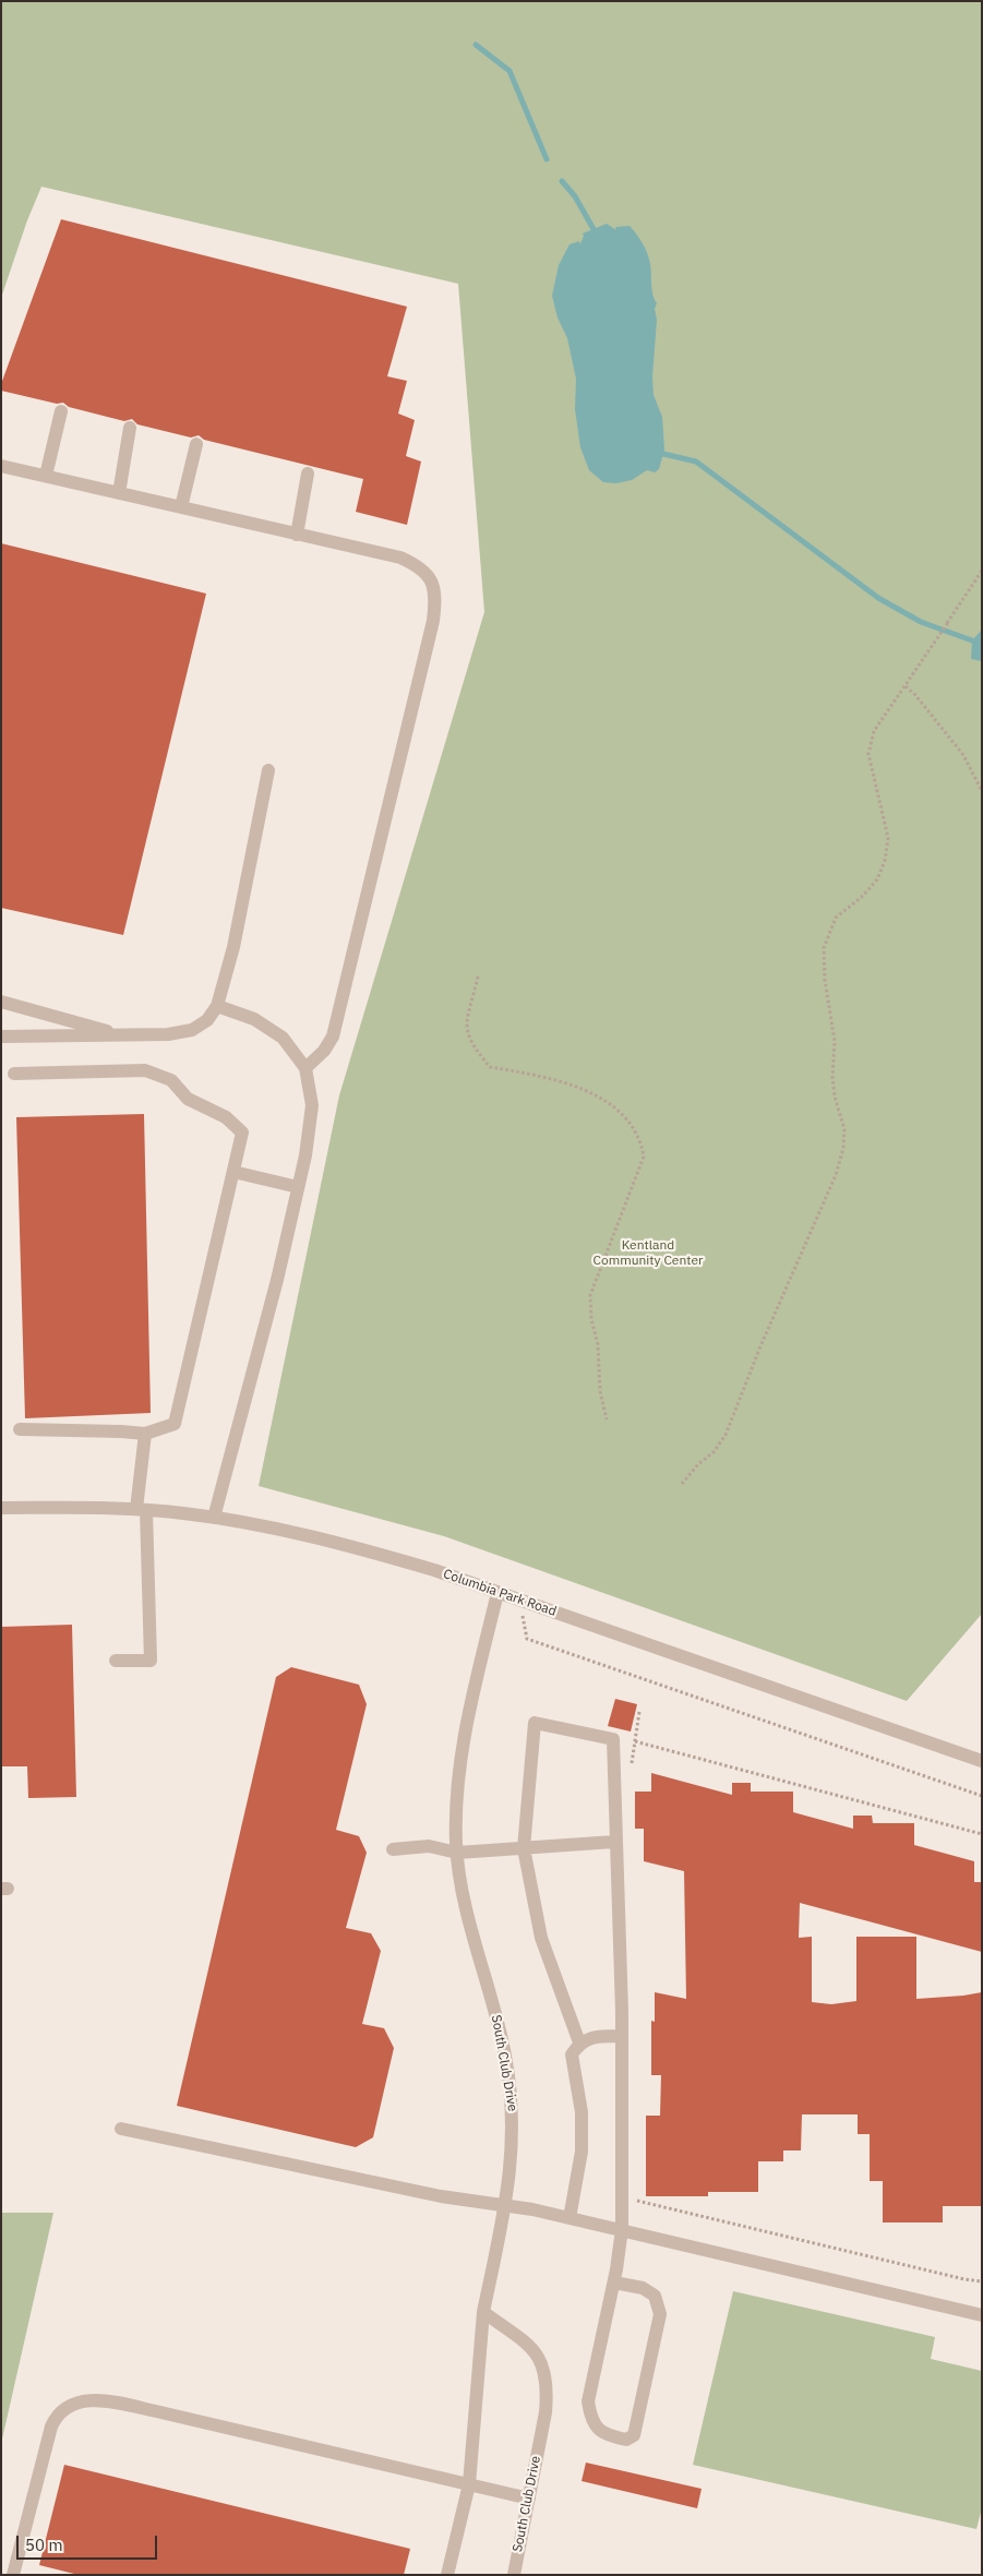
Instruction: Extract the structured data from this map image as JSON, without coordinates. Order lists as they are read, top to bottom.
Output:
{
  "streets": {
    "street": ["Columbia Park Road", "South Club Drive"]
  },
  "crossings": [
    ["Columbia Park Road", "South Club Drive"]
  ],
  "parks": ["Kentland Community Center"],
  "scale_bar": "50 m"
}
